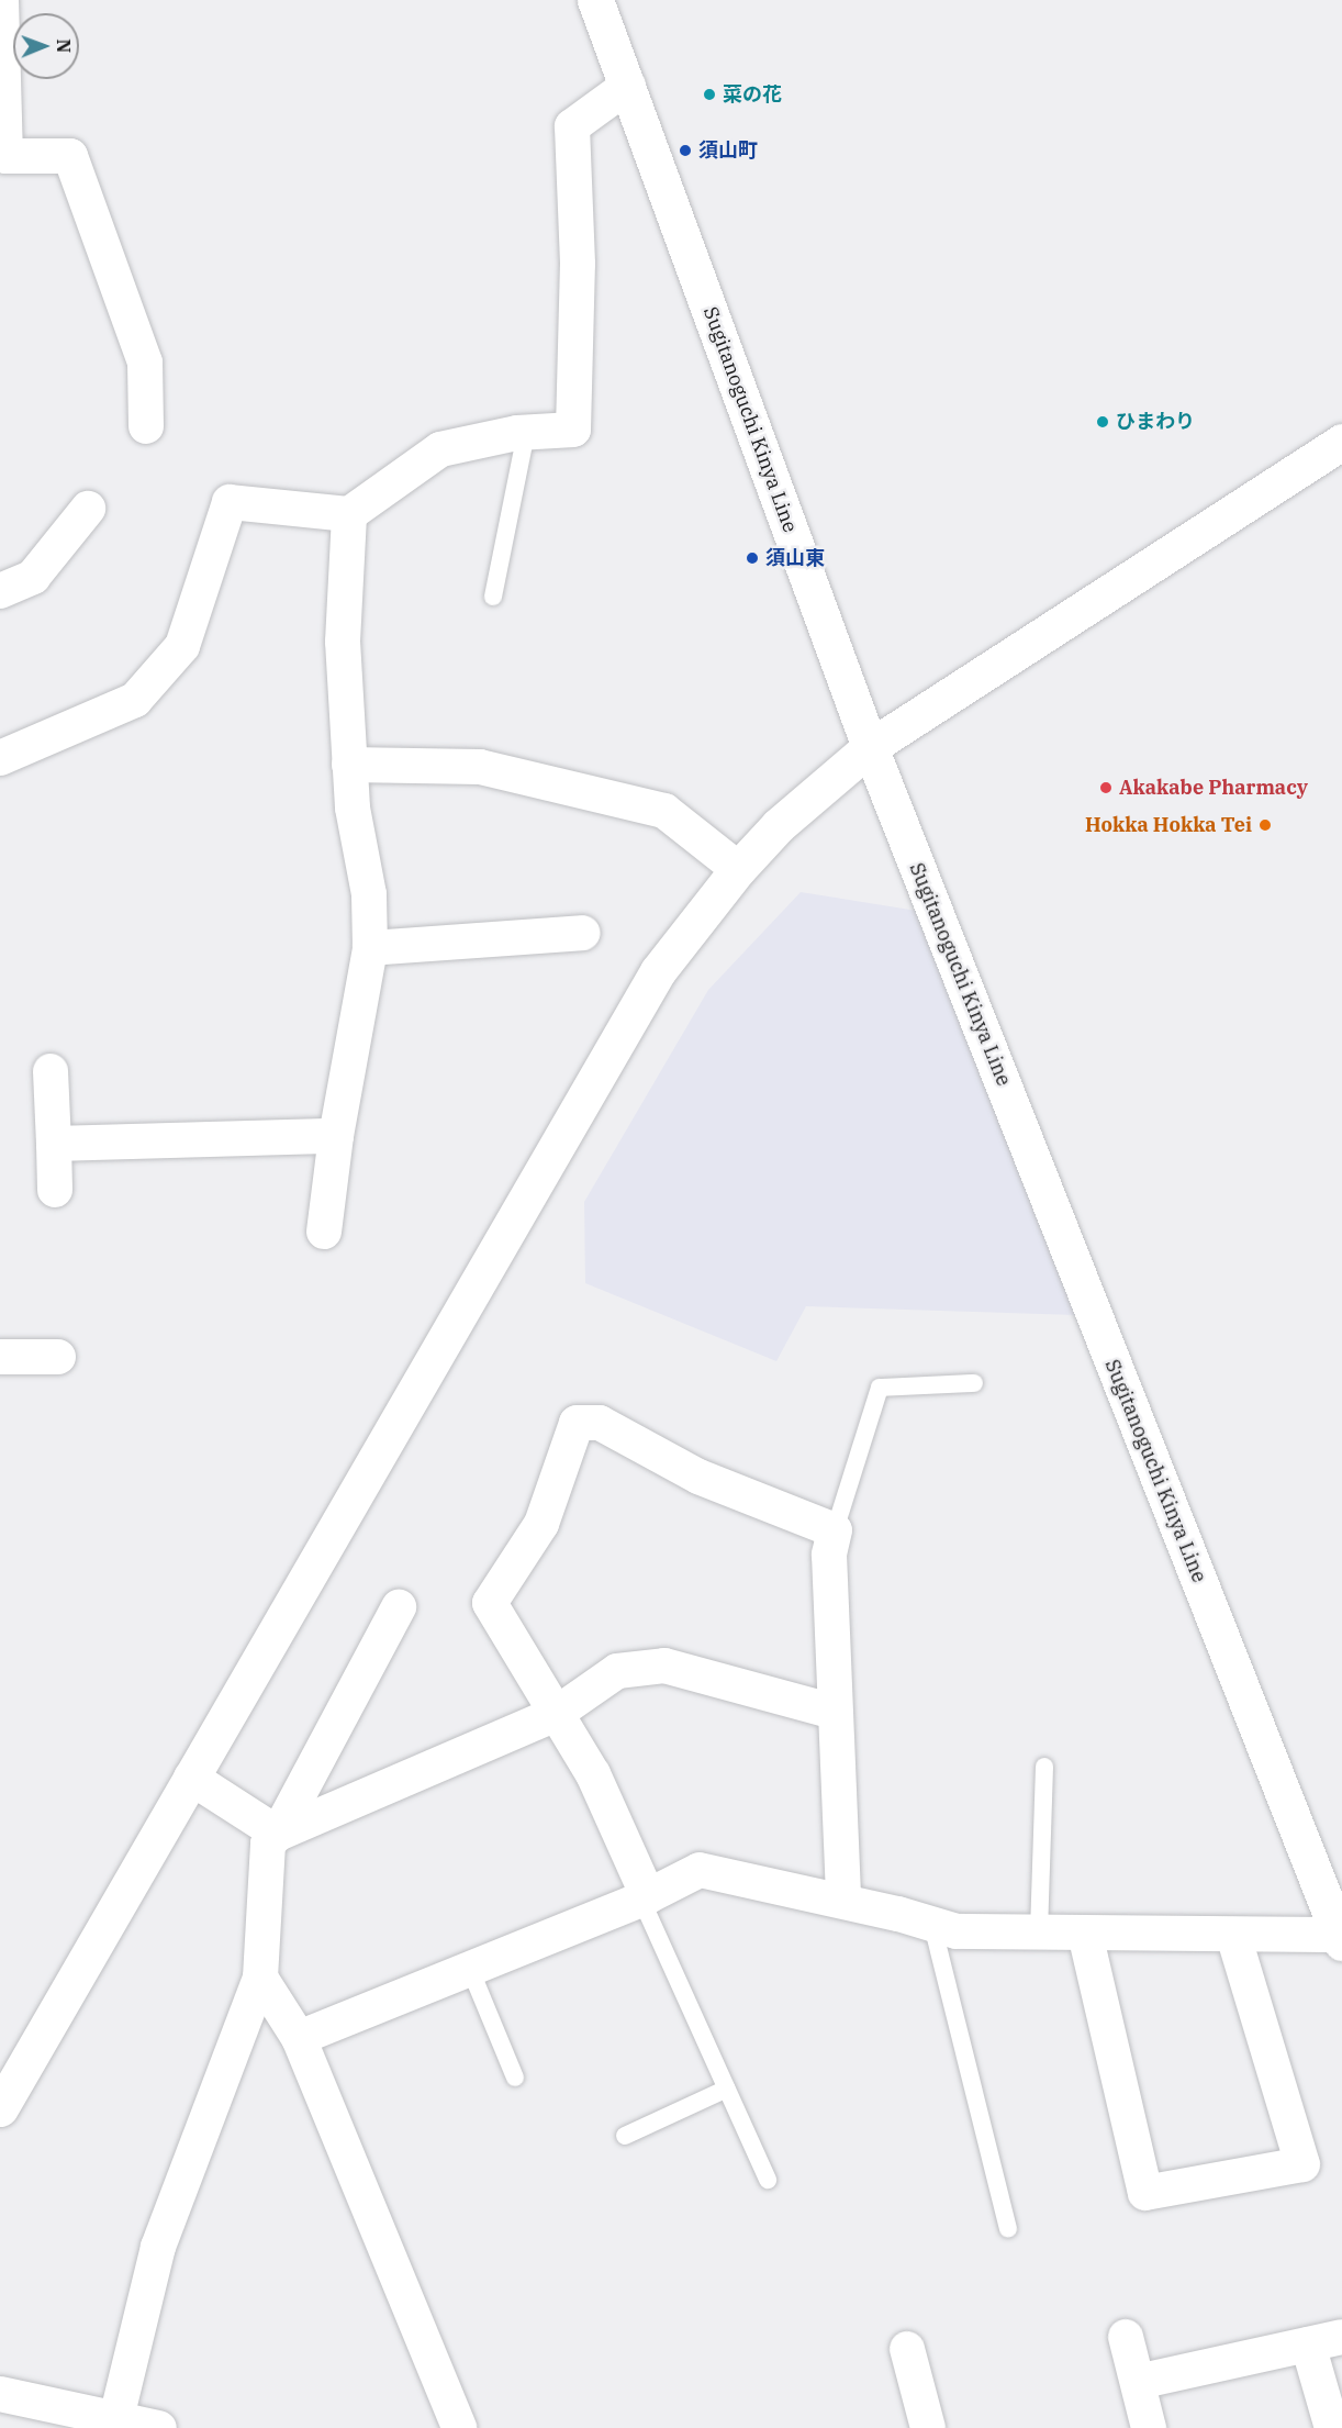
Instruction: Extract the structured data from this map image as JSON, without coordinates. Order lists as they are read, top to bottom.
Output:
{
  "streets": {
    "street": ["Sugitanoguchi Kinya Line"]
  },
  "places": [
    "菜の花",
    "須山町",
    "ひまわり",
    "須山東",
    "Akakabe Pharmacy",
    "Hokka Hokka Tei"
  ],
  "north": "right"
}
